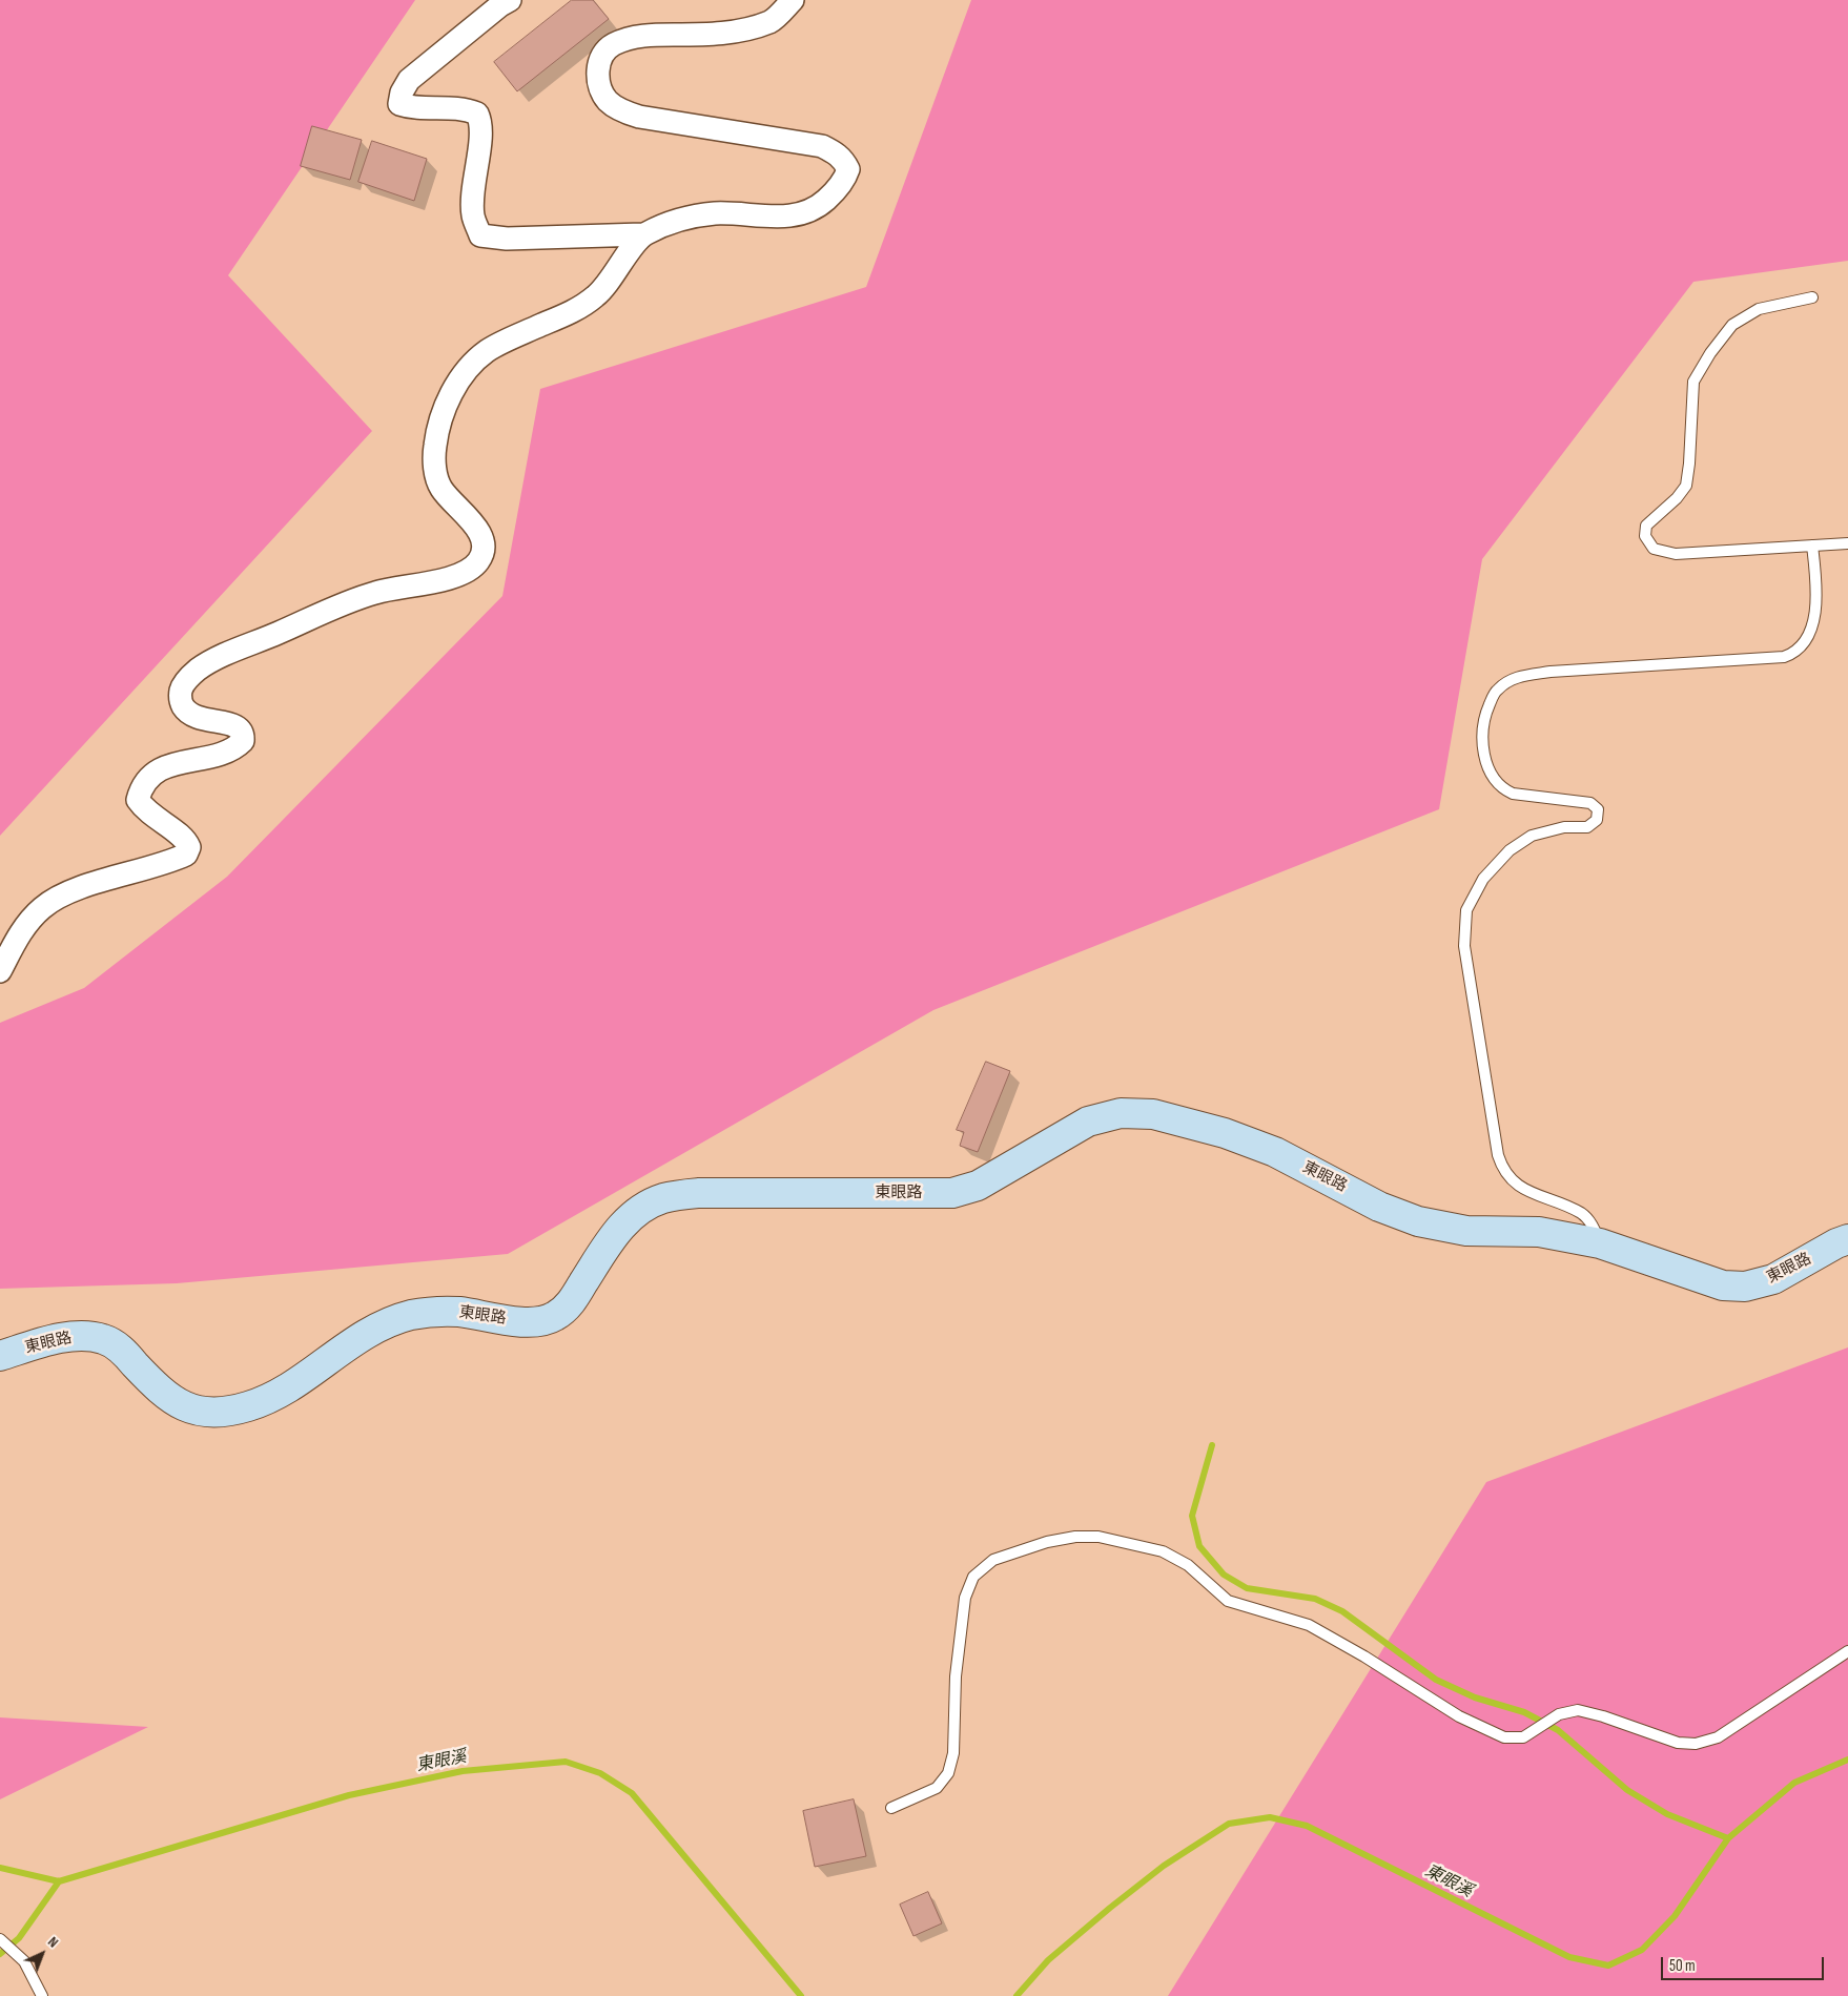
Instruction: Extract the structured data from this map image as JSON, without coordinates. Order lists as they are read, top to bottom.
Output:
{
  "streets": {
    "street": ["東眼路"]
  },
  "water": ["東眼溪"],
  "scale_bar": "50 m",
  "north": "top right"
}
